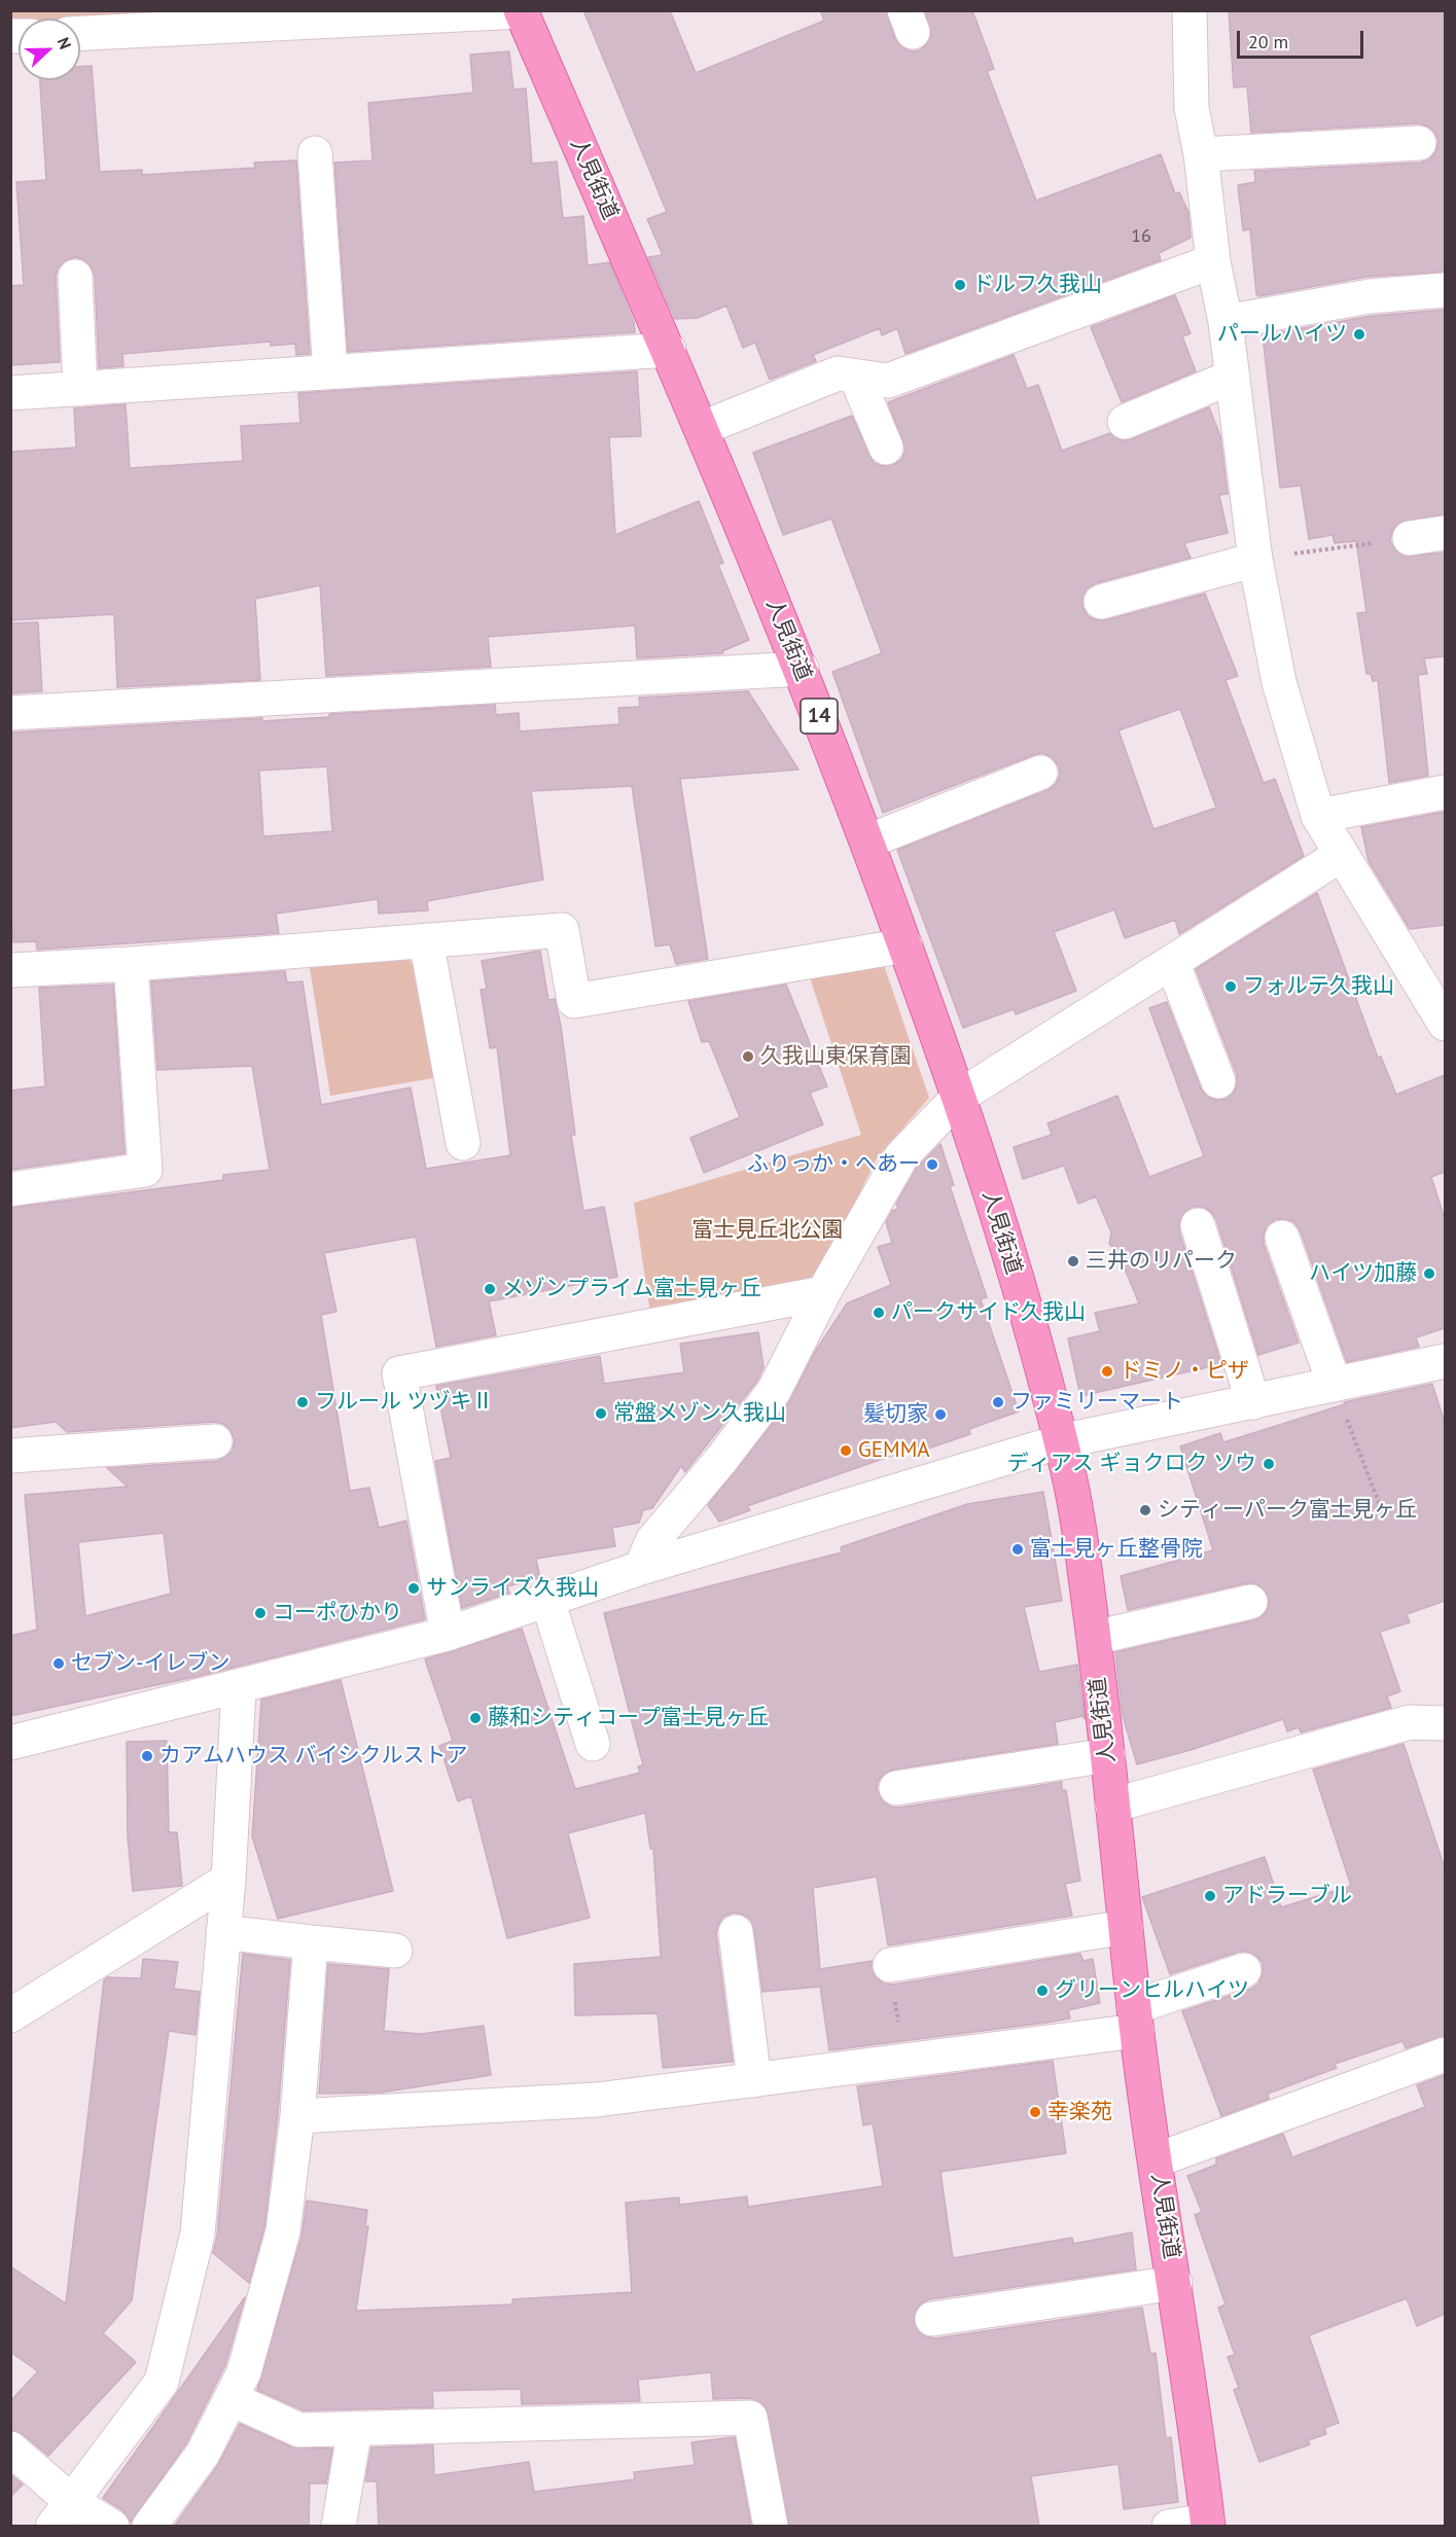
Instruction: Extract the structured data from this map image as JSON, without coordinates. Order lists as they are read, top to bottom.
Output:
{
  "streets": {
    "main road": ["人見街道", "14"]
  },
  "parks": ["富士見丘北公園"],
  "places": [
    "ドルフ久我山",
    "パールハイツ",
    "フォルテ久我山",
    "久我山東保育園",
    "ふりっか・へあー",
    "三井のリパーク",
    "ハイツ加藤",
    "メゾンプライム富士見ヶ丘",
    "パークサイド久我山",
    "ドミノ・ピザ",
    "フルール ツヅキⅡ",
    "ファミリーマート",
    "常盤メゾン久我山",
    "髪切家",
    "GEMMA",
    "ディアス ギョクロク ソウ",
    "シティーパーク富士見ヶ丘",
    "富士見ヶ丘整骨院",
    "サンライズ久我山",
    "コーポひかり",
    "セブン-イレブン",
    "藤和シティコープ富士見ヶ丘",
    "カアムハウス バイシクルストア",
    "アドラーブル",
    "グリーンヒルハイツ",
    "幸楽苑"
  ],
  "house_numbers": ["16"],
  "scale_bar": "20 m",
  "north": "right"
}
